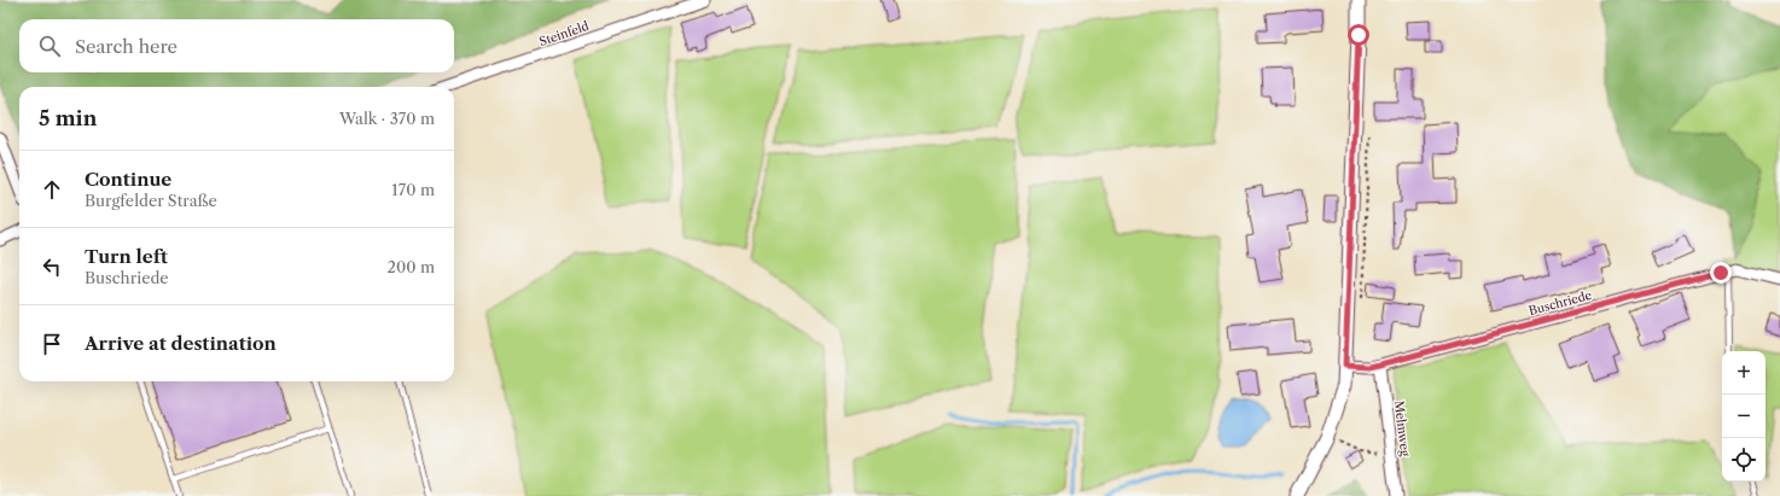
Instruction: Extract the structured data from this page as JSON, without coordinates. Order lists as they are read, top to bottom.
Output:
{
  "streets": {
    "street": ["Steinfeld", "Buschriede", "Melmweg"]
  },
  "crossings": [
    ["Buschriede", "Melmweg"]
  ],
  "page": {
    "search": "Search here",
    "heading": ["5 min", "Walk · 370 m"],
    "list": [
      ["Continue", "Burgfelder Straße", "170 m"],
      ["Turn left", "Buschriede", "200 m"],
      "Arrive at destination"
    ],
    "map_buttons": ["+", "−"]
  }
}
